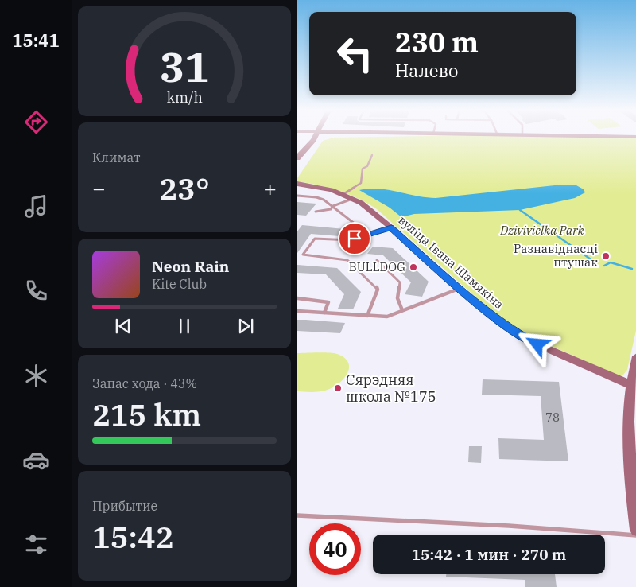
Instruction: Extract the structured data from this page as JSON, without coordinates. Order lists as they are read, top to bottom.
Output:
{
  "streets": {
    "main road": ["вуліца Івана Шамякіна"]
  },
  "parks": ["Dzivivielka Park"],
  "places": ["Разнавіднасці птушак", "BULLDOG", "Сярэдняя школа №175"],
  "house_numbers": ["78"],
  "page": {
    "tabs": "15:41",
    "turn": ["230 m", "Налево"],
    "tile": [
      "Климат",
      ["Запас хода · 43%", "215 km"],
      ["Прибытие", "15:42"]
    ],
    "heat": ["−", "23°", "+"],
    "song": ["Neon Rain", "Kite Club"],
    "limit": "40",
    "trip": "15:42 · 1 мин · 270 m",
    "gauge": ["31", "km/h"]
  }
}
